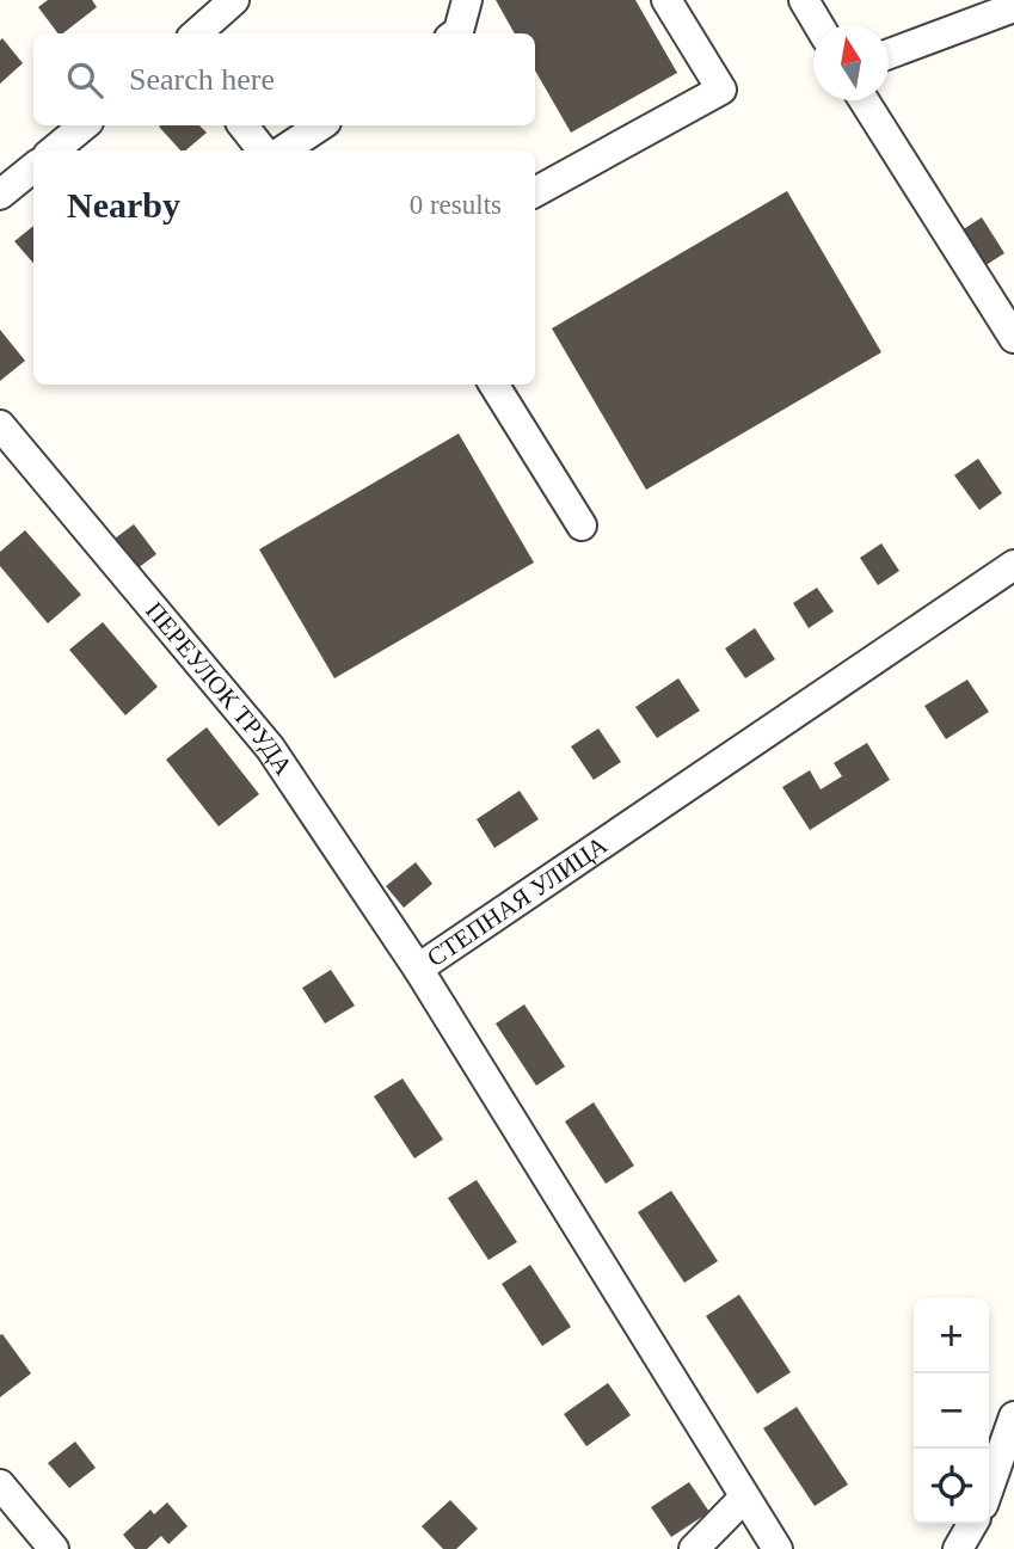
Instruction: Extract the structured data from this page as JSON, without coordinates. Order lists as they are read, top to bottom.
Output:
{
  "streets": {
    "street": ["ПЕРЕУЛОК ТРУДА", "СТЕПНАЯ УЛИЦА"]
  },
  "crossings": [
    ["ПЕРЕУЛОК ТРУДА", "СТЕПНАЯ УЛИЦА"]
  ],
  "north": "top",
  "page": {
    "search": "Search here",
    "heading": ["Nearby", "0 results"],
    "map_buttons": ["+", "−"]
  }
}
